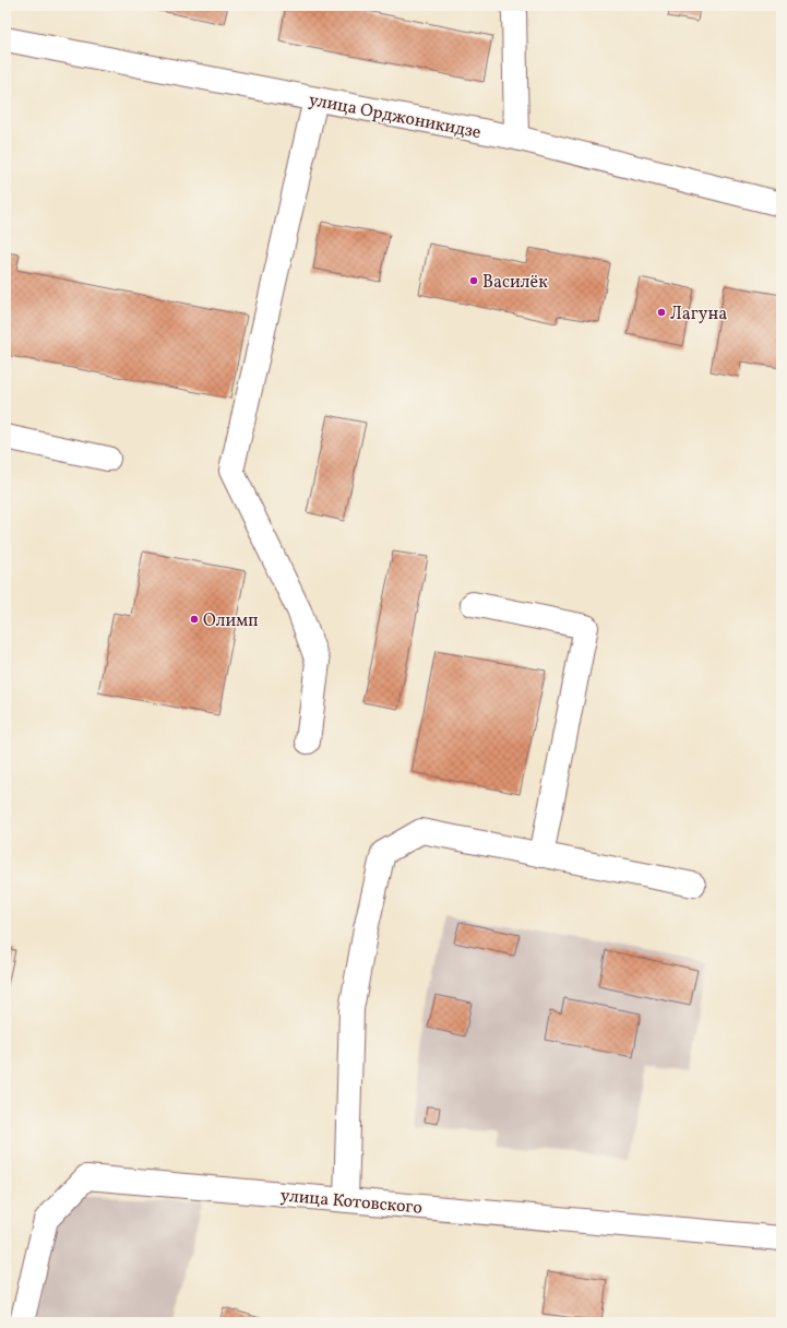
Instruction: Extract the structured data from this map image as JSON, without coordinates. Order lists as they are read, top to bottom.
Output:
{
  "streets": {
    "street": ["улица Орджоникидзе", "улица Котовского"]
  },
  "places": ["Василёк", "Лагуна", "Олимп"]
}
